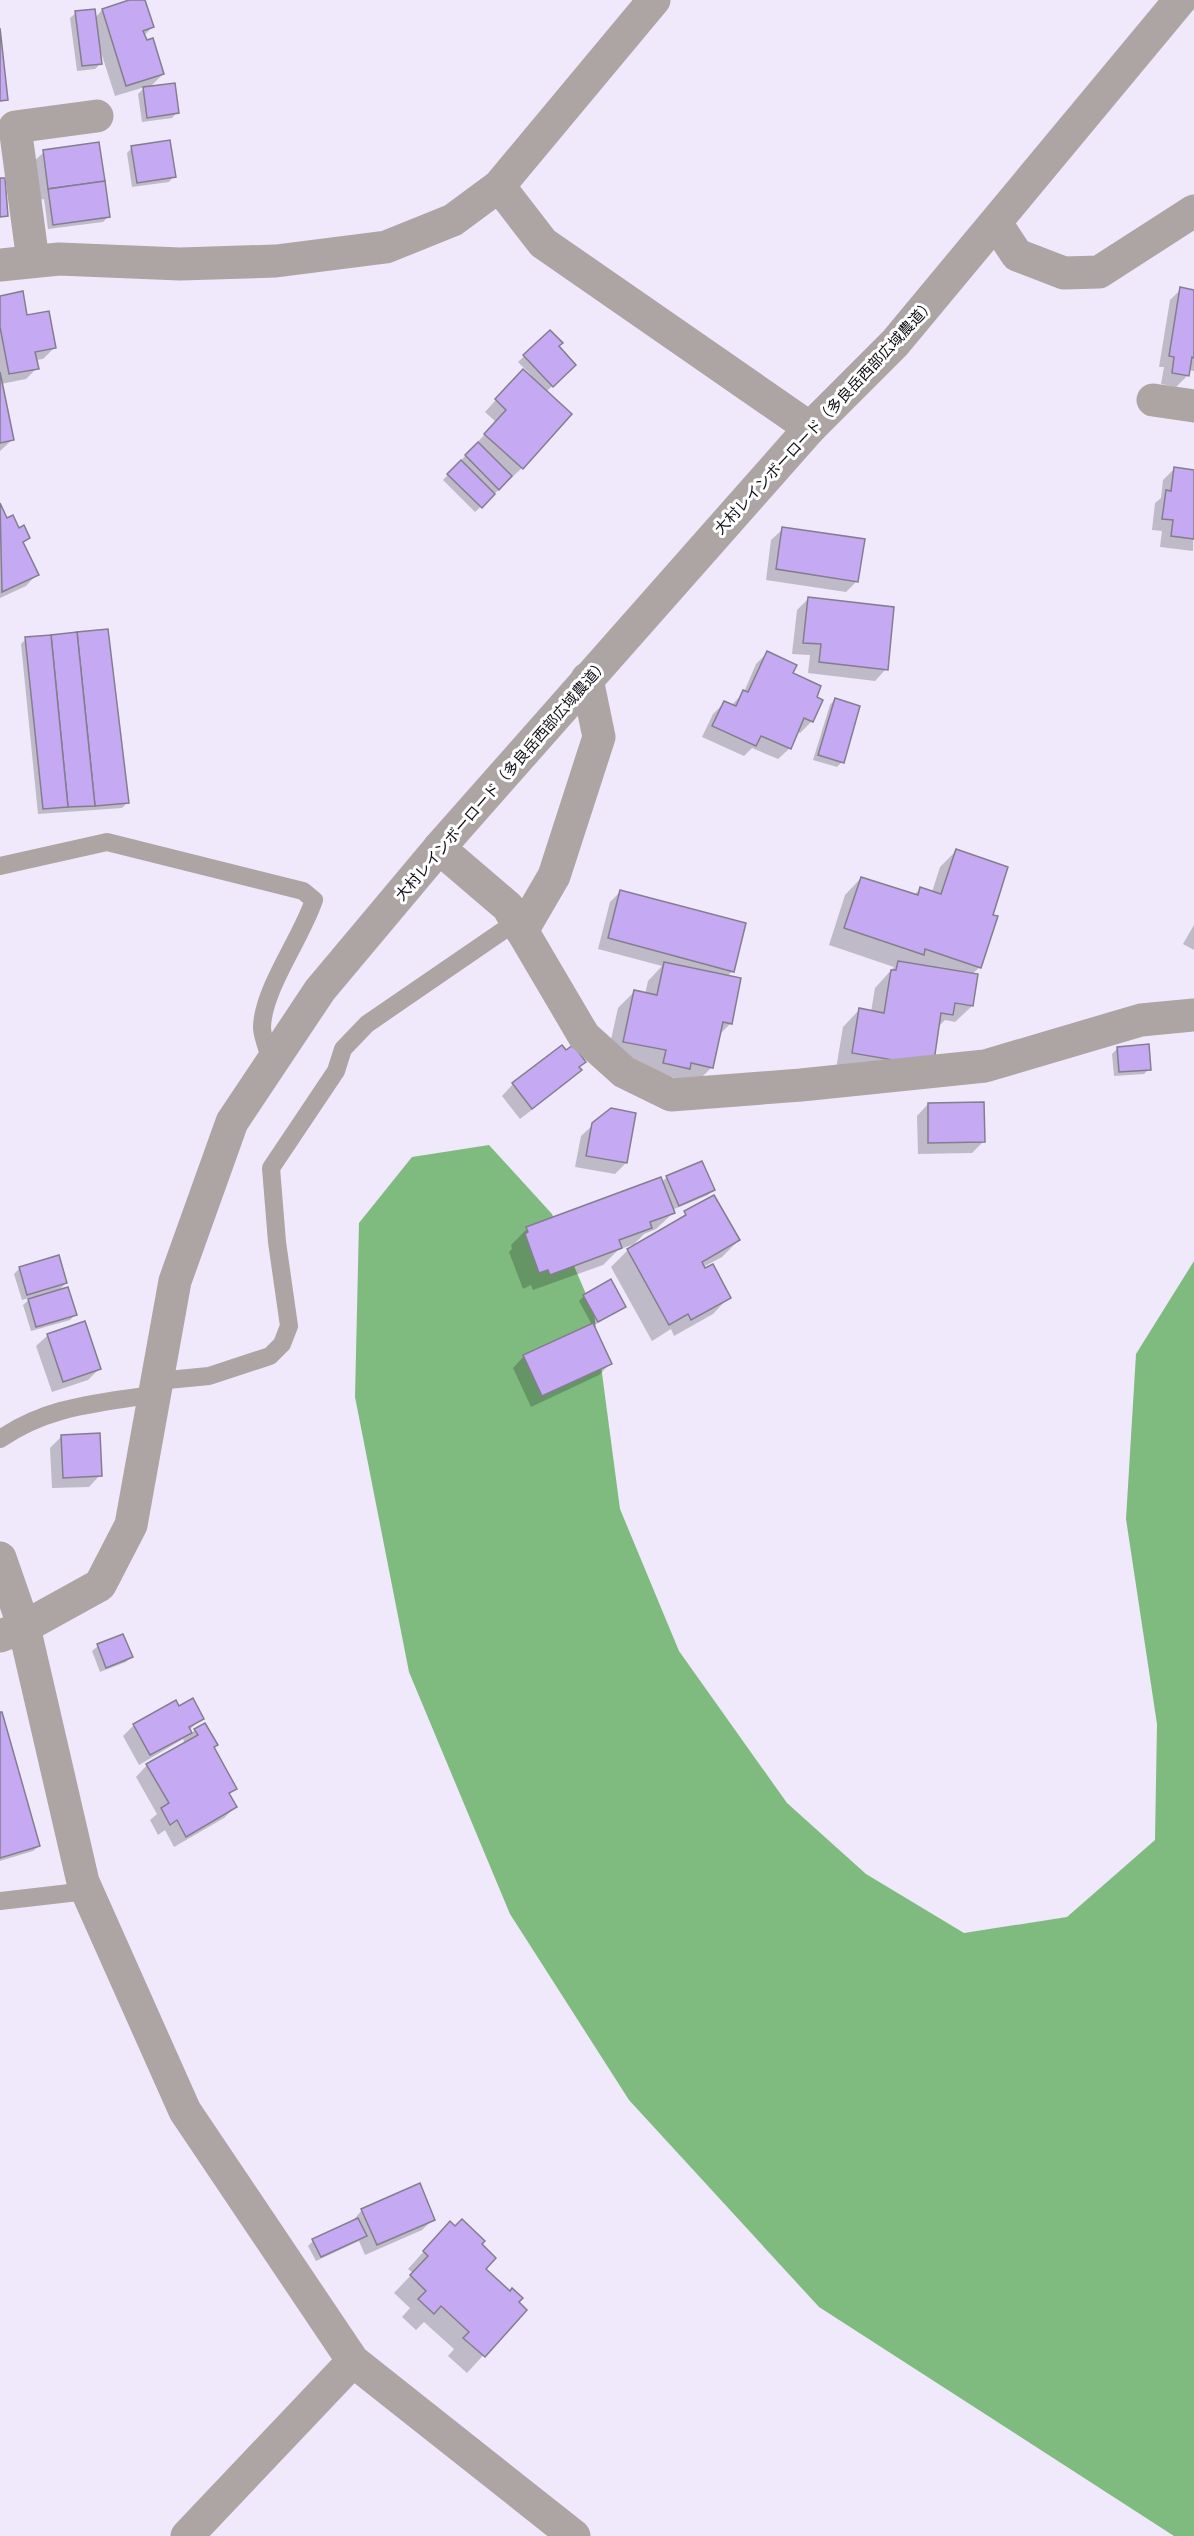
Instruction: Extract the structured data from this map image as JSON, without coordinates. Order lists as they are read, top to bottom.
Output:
{
  "streets": {
    "street": ["大村レインボーロード（多良岳西部広域農道）"]
  }
}
